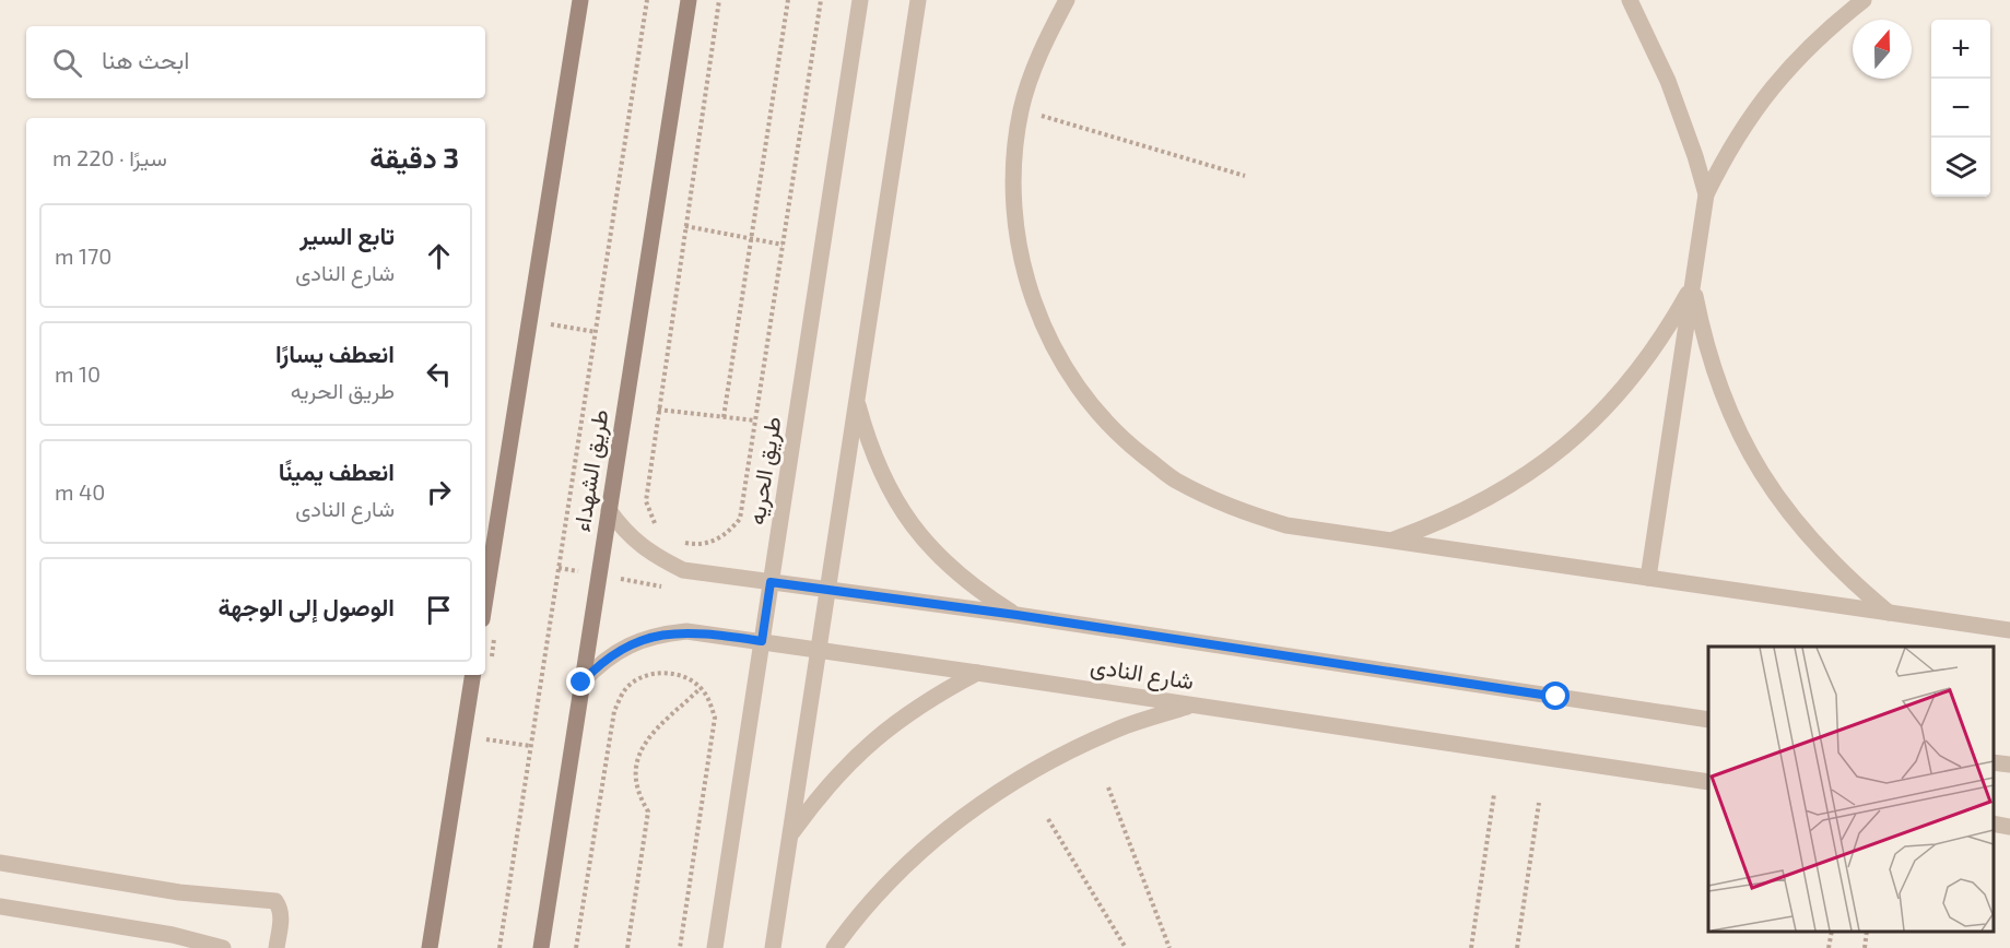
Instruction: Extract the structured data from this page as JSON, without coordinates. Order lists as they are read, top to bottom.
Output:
{
  "streets": {
    "main road": ["طريق الشهداء"],
    "street": ["طريق الحريه", "شارع النادى"]
  },
  "crossings": [
    ["طريق الشهداء", "شارع النادى"],
    ["طريق الحريه", "شارع النادى"]
  ],
  "north": "top",
  "page": {
    "map_buttons": ["+", "−"],
    "search": "ابحث هنا",
    "heading": ["3 دقيقة", "سيرًا · 220 m"],
    "list": [
      ["تابع السير", "شارع النادى", "170 m"],
      ["انعطف يسارًا", "طريق الحريه", "10 m"],
      ["انعطف يمينًا", "شارع النادى", "40 m"],
      "الوصول إلى الوجهة"
    ]
  }
}
